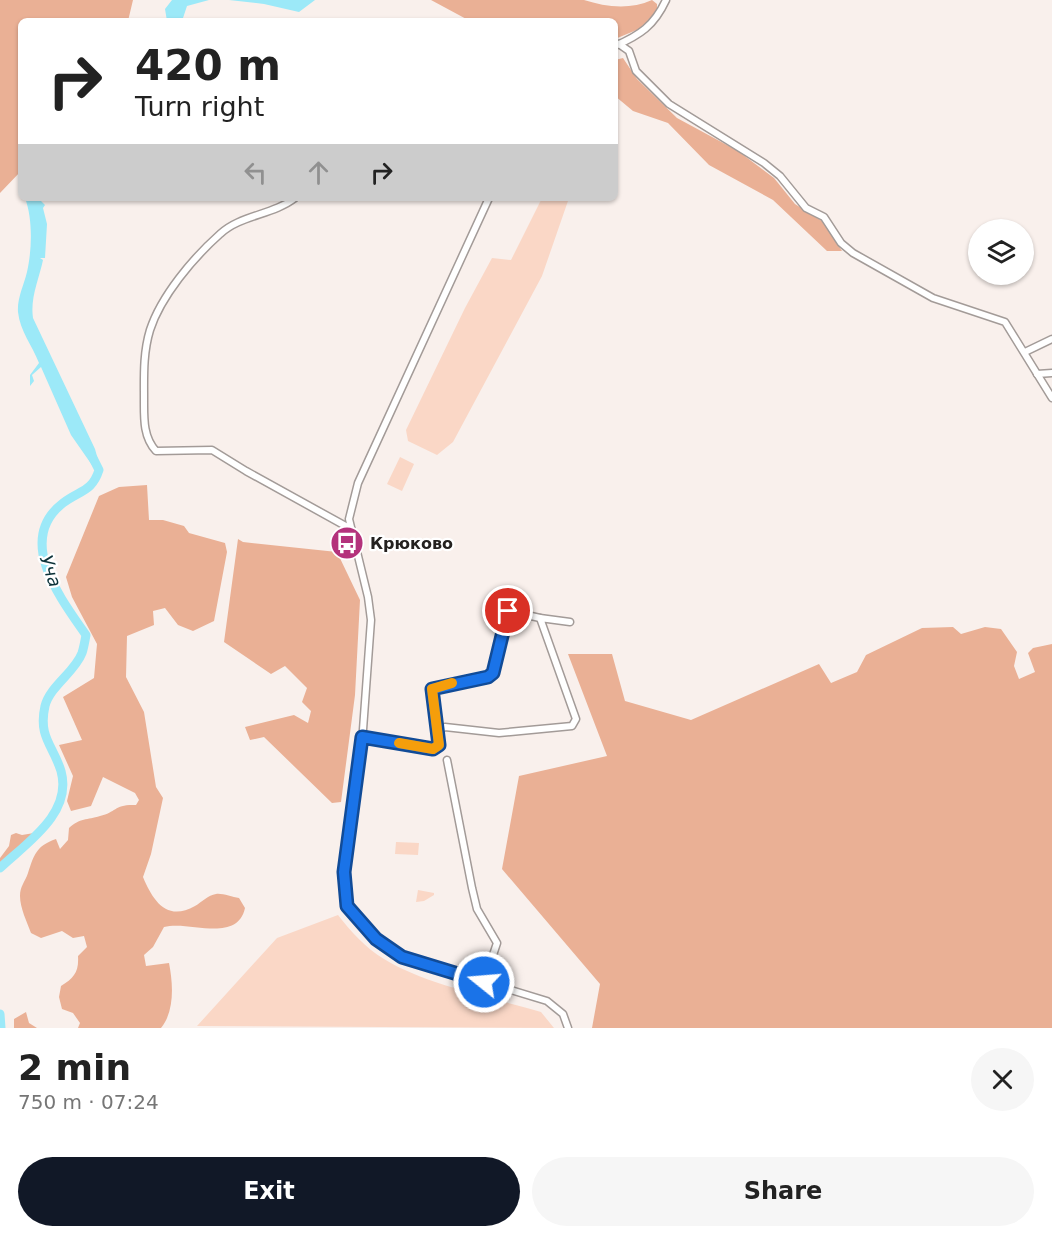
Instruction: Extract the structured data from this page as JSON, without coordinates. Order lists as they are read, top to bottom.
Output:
{
  "water": ["Уча"],
  "places": {
    "bus stop": ["Крюково"]
  },
  "page": {
    "turn": ["420 m", "Turn right"],
    "heading": ["2 min", "750 m · 07:24"],
    "buttons": ["Exit", "Share"]
  }
}
